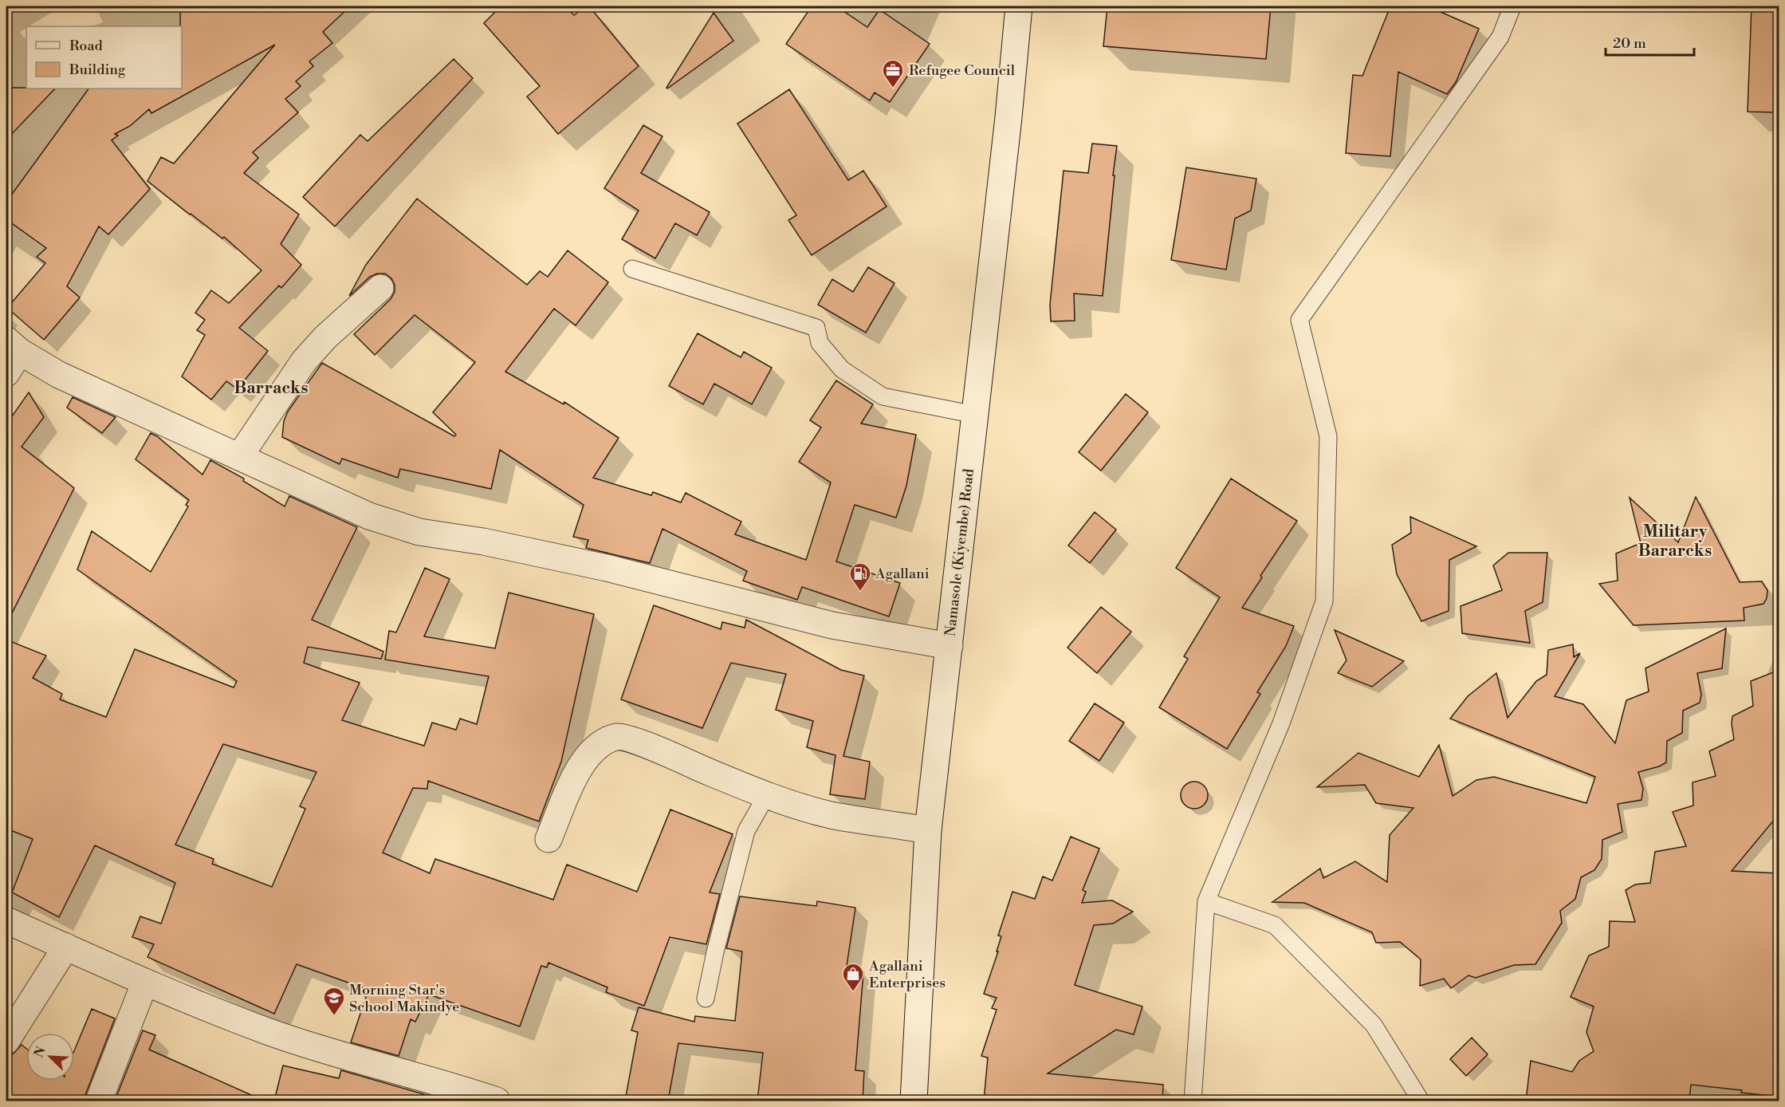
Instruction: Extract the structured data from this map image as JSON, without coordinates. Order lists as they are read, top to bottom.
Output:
{
  "streets": {
    "street": ["Namasole (Kiyembe) Road"]
  },
  "districts": ["Barracks", "Military Bararcks"],
  "places": {
    "office": ["Refugee Council"],
    "fuel station": ["Agallani"],
    "shop": ["Agallani Enterprises"],
    "school or university": ["Morning Star's School Makindye"]
  },
  "legend": ["Road", "Building"],
  "scale_bar": "20 m",
  "north": "top left"
}
